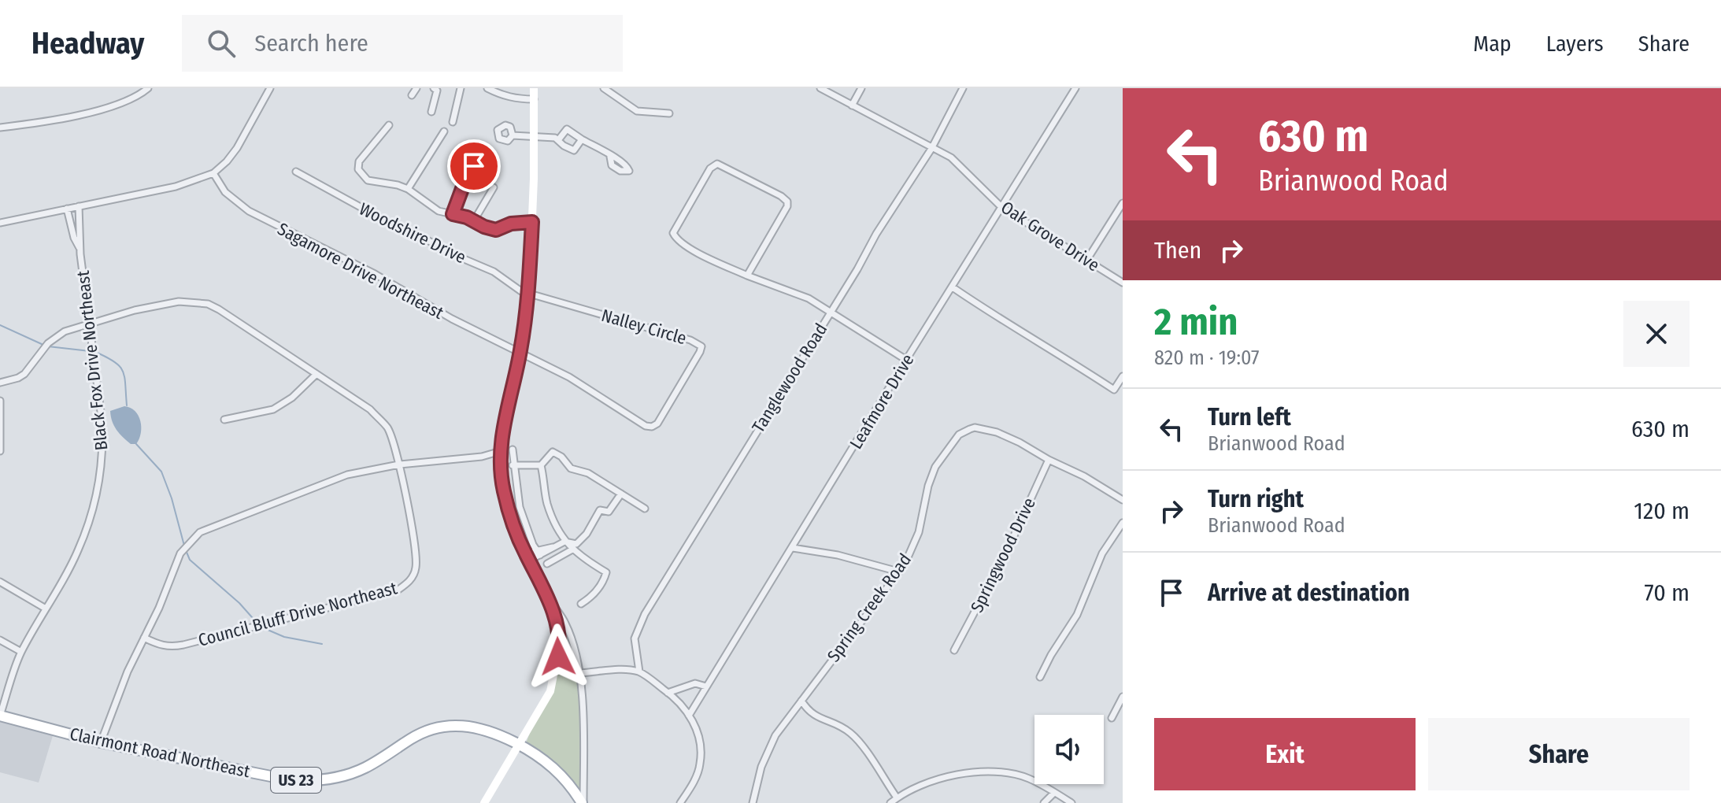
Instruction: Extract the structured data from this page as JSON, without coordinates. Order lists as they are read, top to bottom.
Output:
{
  "streets": {
    "main road": ["Clairmont Road Northeast", "US 23"],
    "street": [
      "Woodshire Drive",
      "Oak Grove Drive",
      "Sagamore Drive Northeast",
      "Nalley Circle",
      "Black Fox Drive Northeast",
      "Tanglewood Road",
      "Leafmore Drive",
      "Springwood Drive",
      "Spring Creek Road",
      "Council Bluff Drive Northeast"
    ]
  },
  "crossings": [
    ["Woodshire Drive", "Nalley Circle"],
    ["Oak Grove Drive", "Tanglewood Road"],
    ["Oak Grove Drive", "Leafmore Drive"],
    ["Sagamore Drive Northeast", "Nalley Circle"],
    ["Black Fox Drive Northeast", "Council Bluff Drive Northeast"],
    ["Black Fox Drive Northeast", "Clairmont Road Northeast"],
    ["Springwood Drive", "Spring Creek Road"]
  ],
  "page": {
    "header": "Headway",
    "search": "Search here",
    "nav": ["Map", "Layers", "Share"],
    "turn": ["630 m", "Brianwood Road"],
    "then": "Then",
    "heading": ["2 min", "820 m · 19:07"],
    "list": [
      {
        "name": "Turn left",
        "note": "Brianwood Road",
        "value": "630 m"
      },
      {
        "name": "Turn right",
        "note": "Brianwood Road",
        "value": "120 m"
      },
      {
        "name": "Arrive at destination",
        "value": "70 m"
      }
    ],
    "buttons": ["Exit", "Share"]
  }
}
